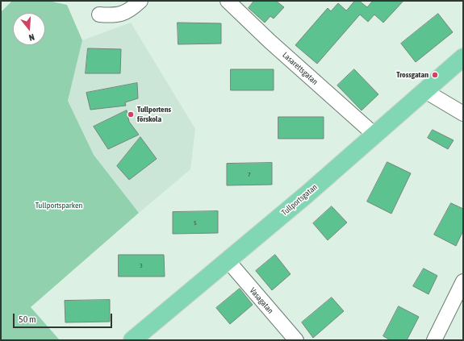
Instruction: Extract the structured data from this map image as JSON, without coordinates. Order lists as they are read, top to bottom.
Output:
{
  "streets": {
    "main road": ["Tullportsgatan"],
    "street": ["Lasarettsgatan", "Vasagatan"]
  },
  "crossings": [
    ["Lasarettsgatan", "Tullportsgatan"],
    ["Tullportsgatan", "Vasagatan"]
  ],
  "parks": ["Tullportsparken"],
  "places": ["Trossgatan", "Tullportens förskola"],
  "house_numbers": ["7", "5", "3"],
  "scale_bar": "50 m",
  "north": "bottom"
}
